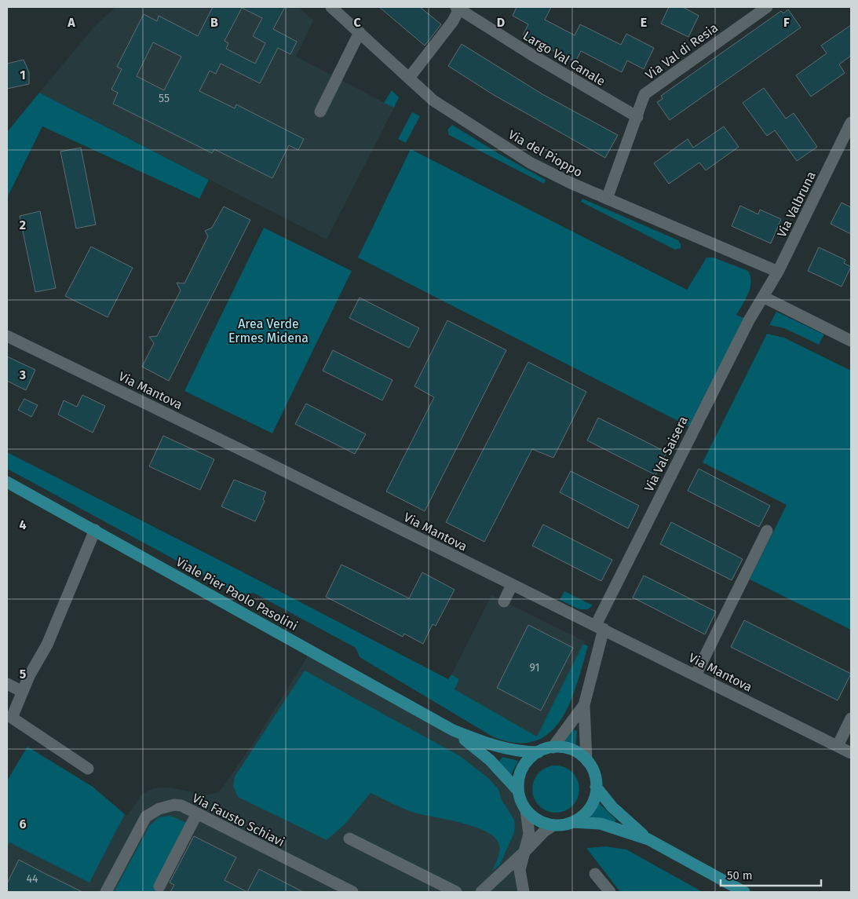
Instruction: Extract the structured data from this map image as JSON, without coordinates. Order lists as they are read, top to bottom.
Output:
{
  "streets": {
    "main road": ["Viale Pier Paolo Pasolini"],
    "street": [
      "Via Val di Resia",
      "Largo Val Canale",
      "Via del Pioppo",
      "Via Valbruna",
      "Via Mantova",
      "Via Val Saisera",
      "Via Fausto Schiavi"
    ]
  },
  "crossings": [
    ["Via Val di Resia", "Largo Val Canale"],
    ["Via Val di Resia", "Via del Pioppo"],
    ["Via del Pioppo", "Via Valbruna"],
    ["Via Valbruna", "Via Val Saisera"],
    ["Via Mantova", "Via Val Saisera"]
  ],
  "parks": ["Area Verde Ermes Midena"],
  "house_numbers": ["55", "91", "44"],
  "scale_bar": "50 m",
  "grid": {
    "columns": [
      "A",
      "B",
      "C",
      "D",
      "E",
      "F"
    ],
    "rows": [
      "1",
      "2",
      "3",
      "4",
      "5",
      "6"
    ]
  }
}
